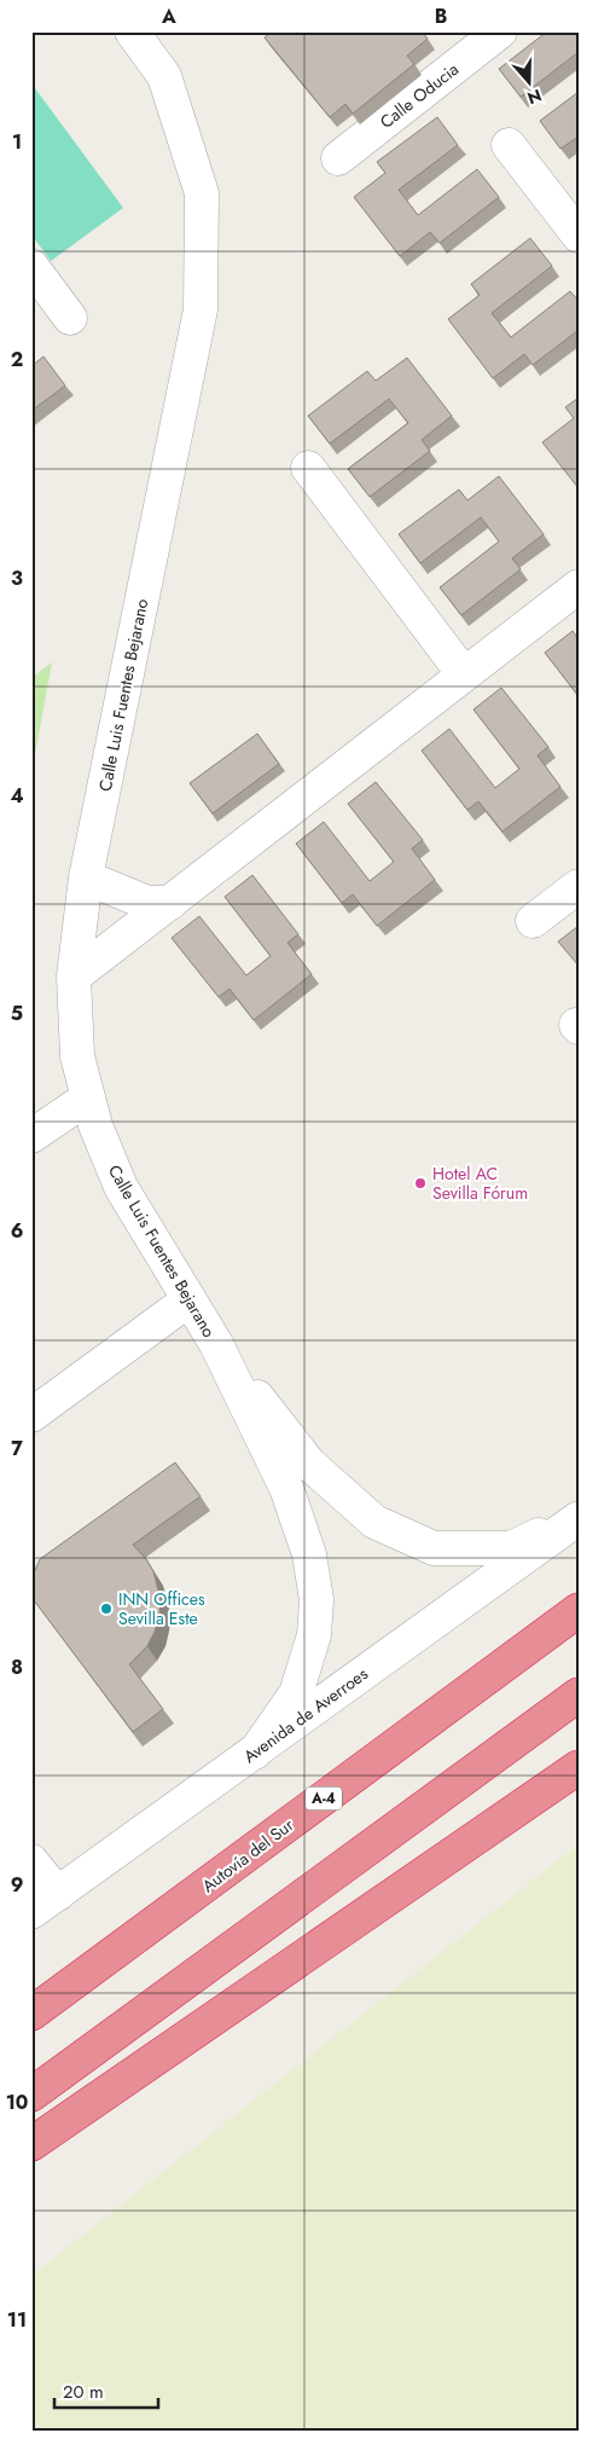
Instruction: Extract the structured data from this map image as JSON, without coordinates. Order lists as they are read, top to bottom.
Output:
{
  "streets": {
    "highway": ["A-4", "Autovía del Sur"],
    "street": ["Calle Oducia", "Calle Luis Fuentes Bejarano", "Avenida de Averroes"]
  },
  "places": ["Hotel AC Sevilla Fórum", "INN Offices Sevilla Este"],
  "scale_bar": "20 m",
  "north": "bottom",
  "grid": {
    "columns": ["A", "B"],
    "rows": [
      "1",
      "2",
      "3",
      "4",
      "5",
      "6",
      "7",
      "8",
      "9",
      "10",
      "11"
    ]
  }
}
